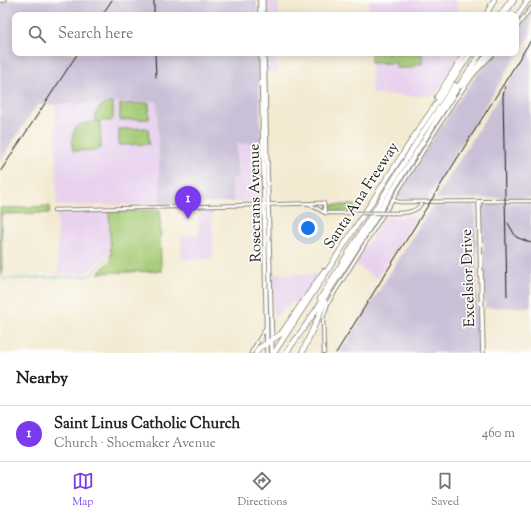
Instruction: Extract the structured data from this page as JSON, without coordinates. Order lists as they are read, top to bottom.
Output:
{
  "streets": {
    "highway": ["Santa Ana Freeway"],
    "main road": ["Rosecrans Avenue", "Excelsior Drive"]
  },
  "crossings": [
    ["Santa Ana Freeway", "Rosecrans Avenue"]
  ],
  "page": {
    "search": "Search here",
    "pins": "1",
    "heading": "Nearby",
    "list": [
      {
        "mark": "1",
        "name": "Saint Linus Catholic Church",
        "note": "Church · Shoemaker Avenue",
        "value": "460 m"
      }
    ],
    "nav": ["Map", "Directions", "Saved"]
  }
}
